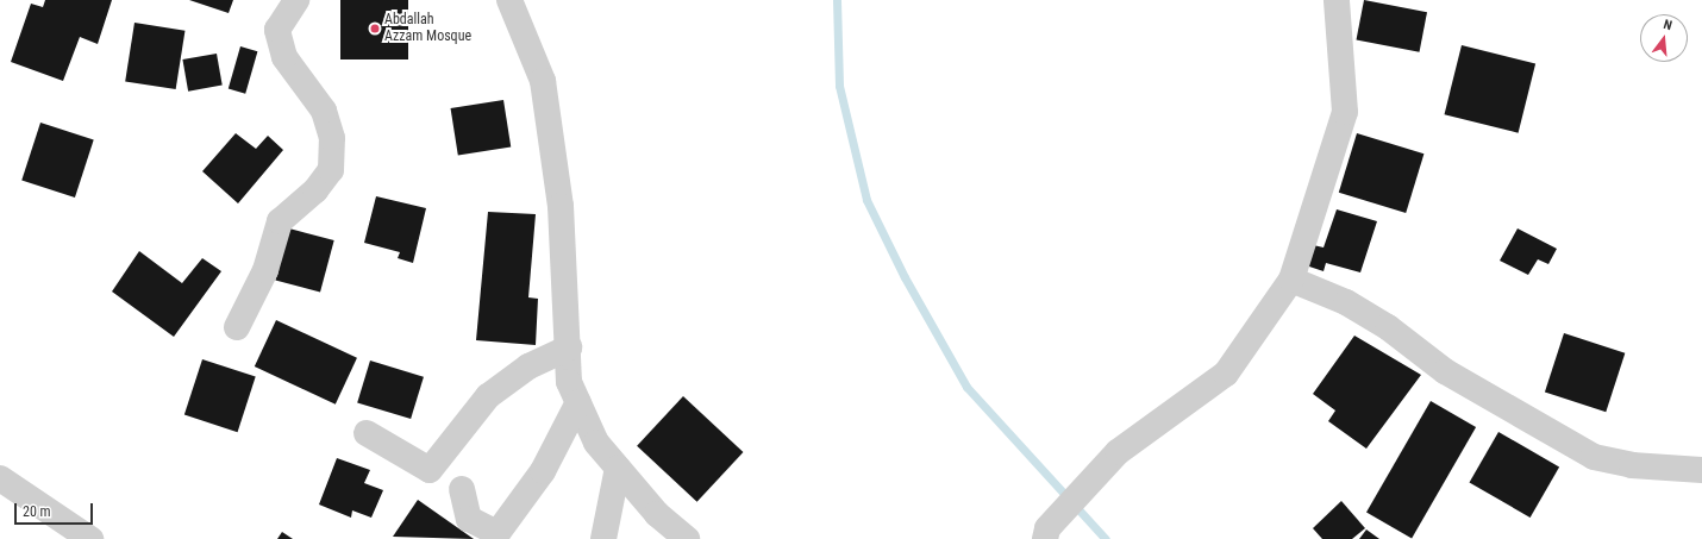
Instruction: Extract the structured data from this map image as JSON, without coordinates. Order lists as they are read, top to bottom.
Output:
{
  "places": ["Abdallah Azzam Mosque"],
  "scale_bar": "20 m",
  "north": "top"
}
